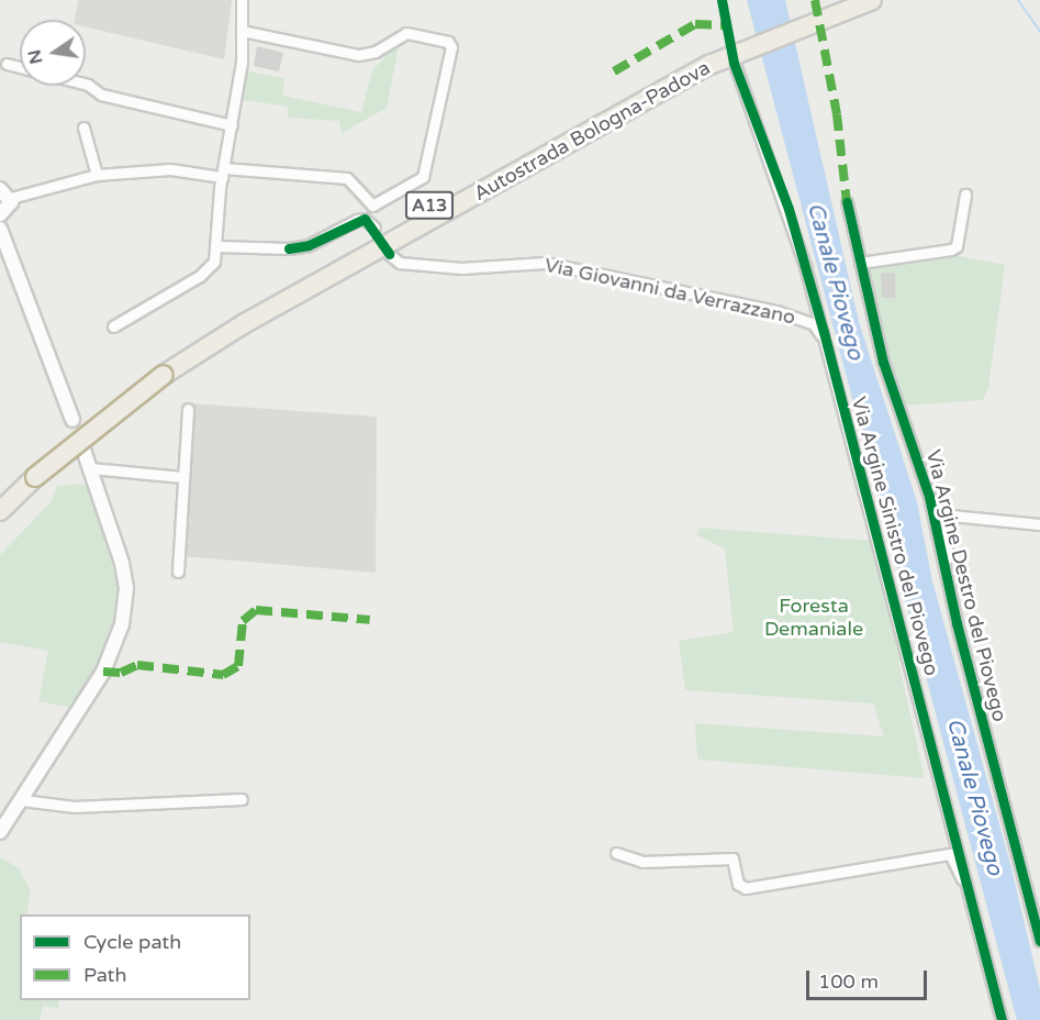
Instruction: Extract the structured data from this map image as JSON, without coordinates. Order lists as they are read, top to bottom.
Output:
{
  "streets": {
    "highway": ["Autostrada Bologna-Padova", "A13"],
    "street": ["Via Giovanni da Verrazzano", "Via Argine Sinistro del Piovego", "Via Argine Destro del Piovego"]
  },
  "crossings": [
    ["Via Giovanni da Verrazzano", "Via Argine Sinistro del Piovego"]
  ],
  "water": ["Canale Piovego"],
  "parks": ["Foresta Demaniale"],
  "legend": ["Cycle path", "Path"],
  "scale_bar": "100 m",
  "north": "left"
}
